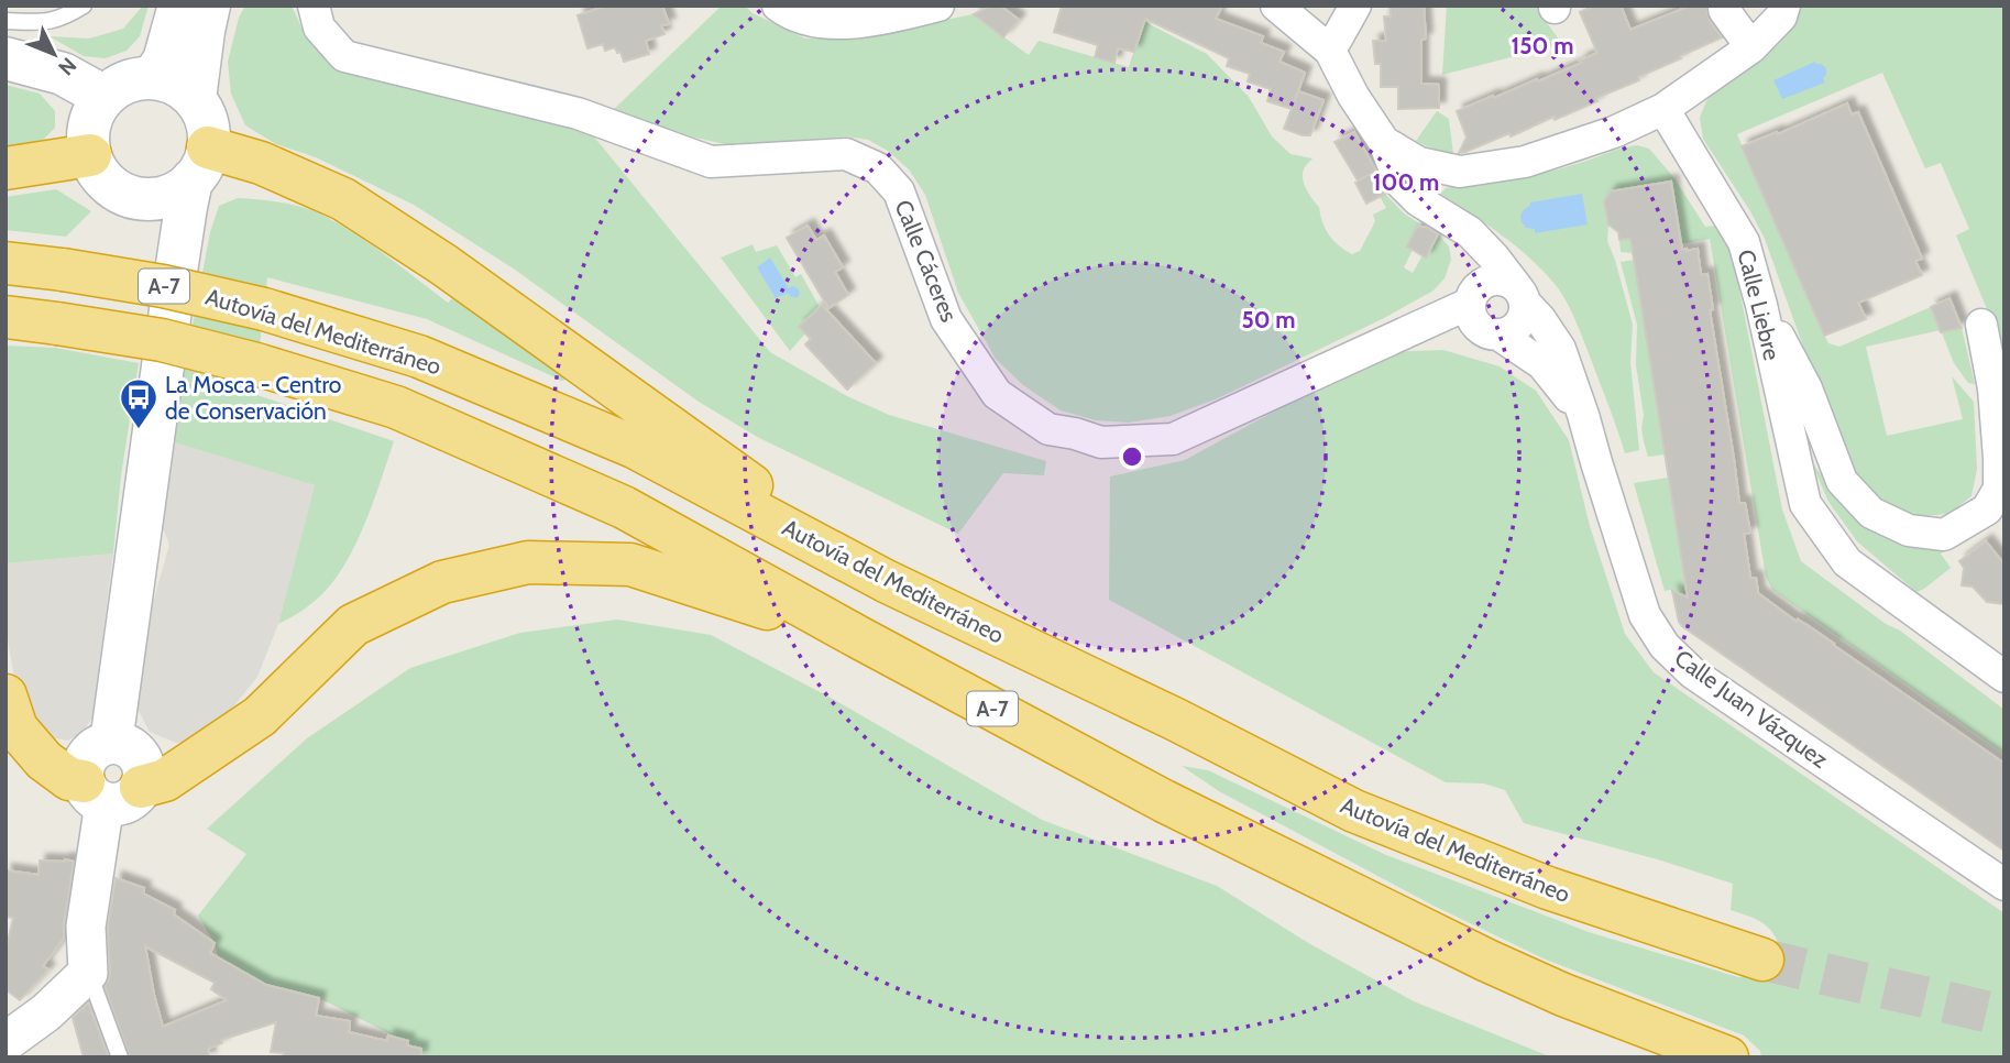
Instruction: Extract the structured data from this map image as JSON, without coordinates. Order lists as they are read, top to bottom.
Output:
{
  "streets": {
    "highway": ["A-7", "Autovía del Mediterráneo"],
    "street": ["Calle Cáceres", "Calle Liebre", "Calle Juan Vázquez"]
  },
  "crossings": [
    ["Calle Cáceres", "Calle Juan Vázquez"]
  ],
  "places": {
    "bus stop": ["La Mosca - Centro de Conservación"]
  },
  "north": "bottom right",
  "rings": ["150 m", "100 m", "50 m"]
}
